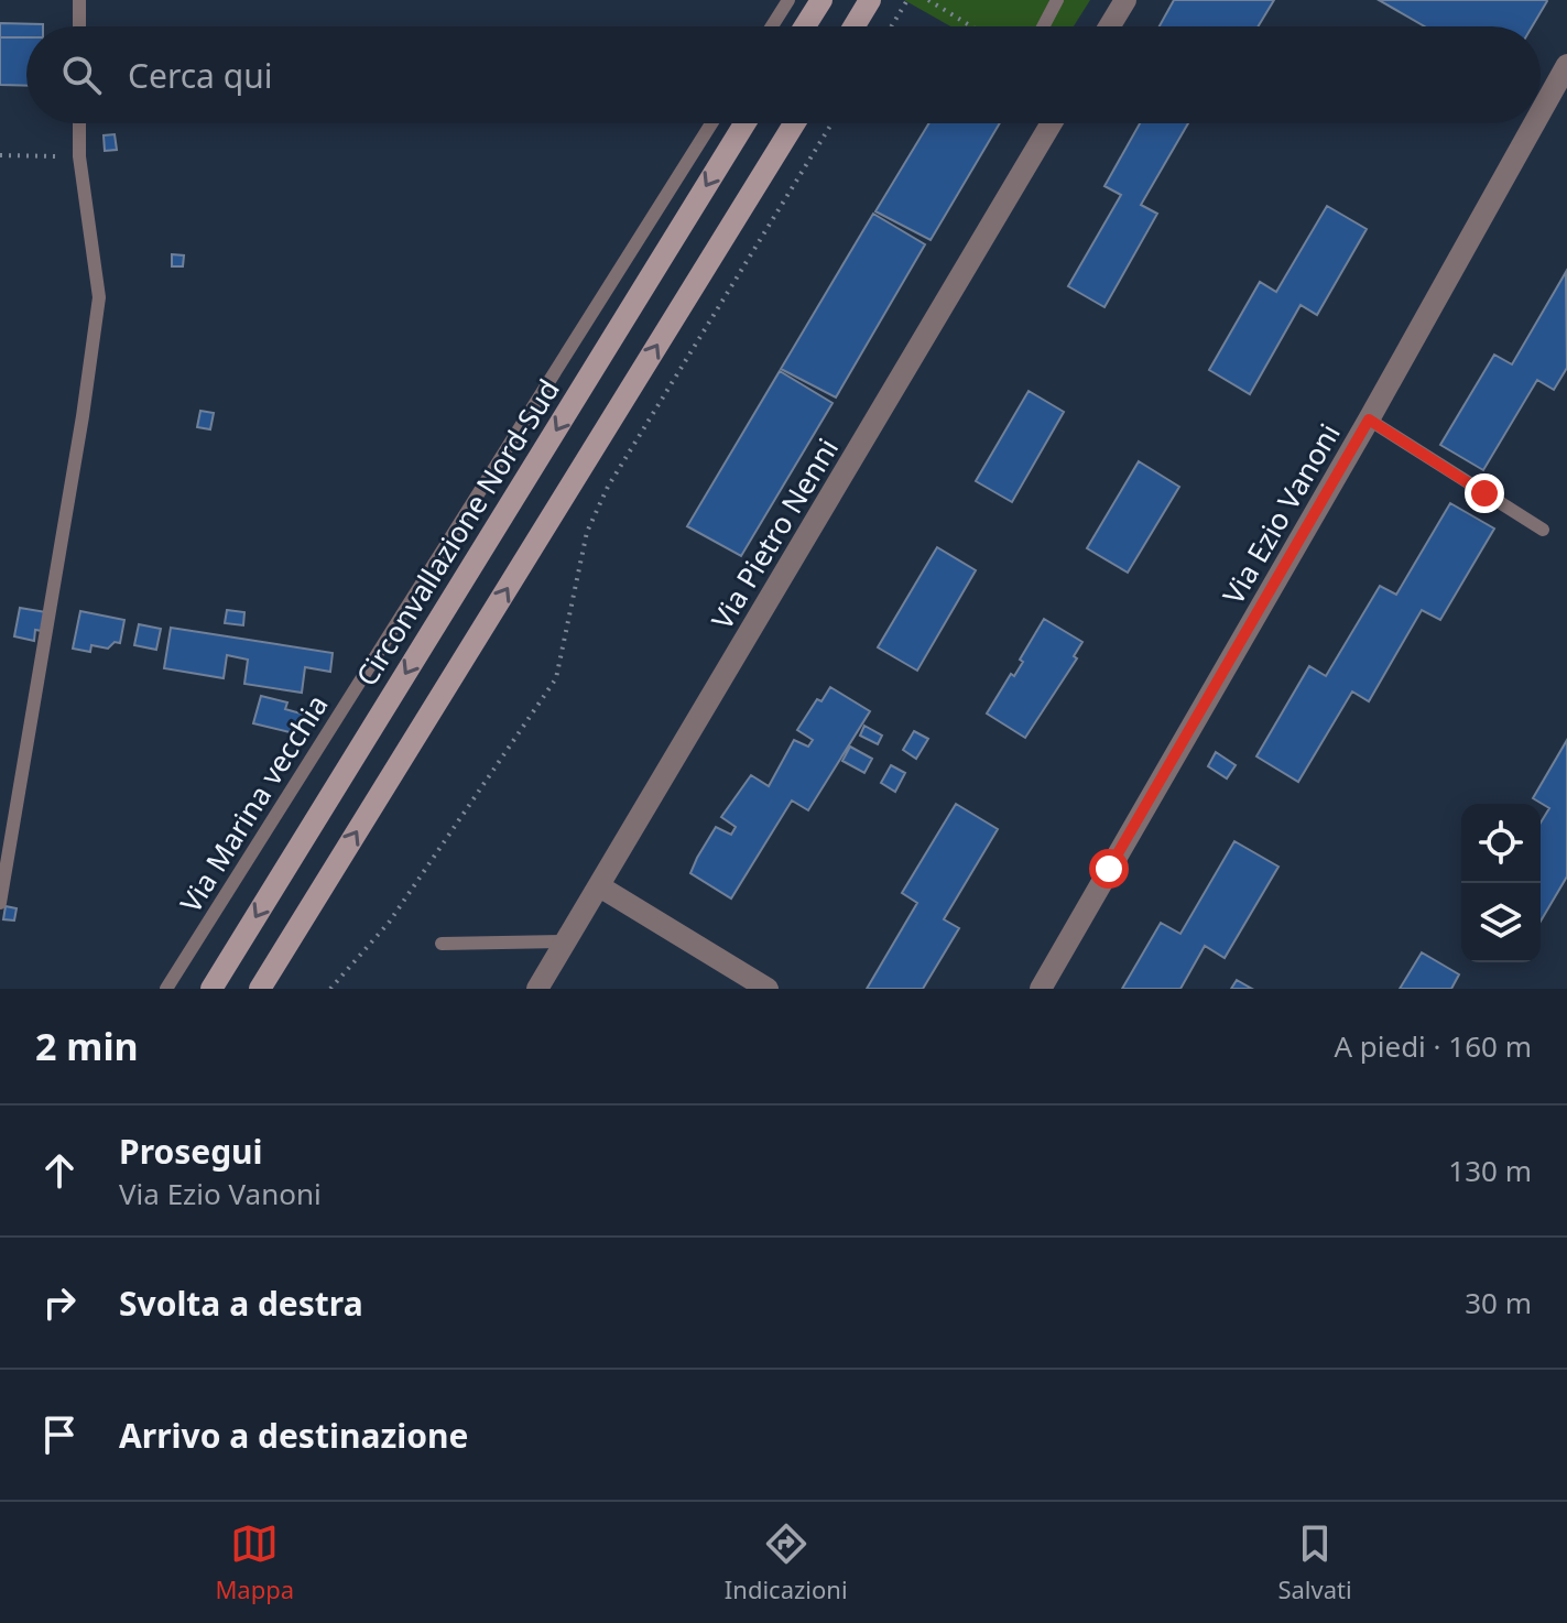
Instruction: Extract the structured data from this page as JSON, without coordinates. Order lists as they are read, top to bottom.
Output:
{
  "streets": {
    "main road": ["Circonvallazione Nord-Sud"],
    "street": ["Via Ezio Vanoni", "Via Pietro Nenni"],
    "lane": ["Via Marina vecchia"]
  },
  "page": {
    "search": "Cerca qui",
    "heading": ["2 min", "A piedi · 160 m"],
    "list": [
      ["Prosegui", "Via Ezio Vanoni", "130 m"],
      ["Svolta a destra", "30 m"],
      "Arrivo a destinazione"
    ],
    "nav": ["Mappa", "Indicazioni", "Salvati"]
  }
}
